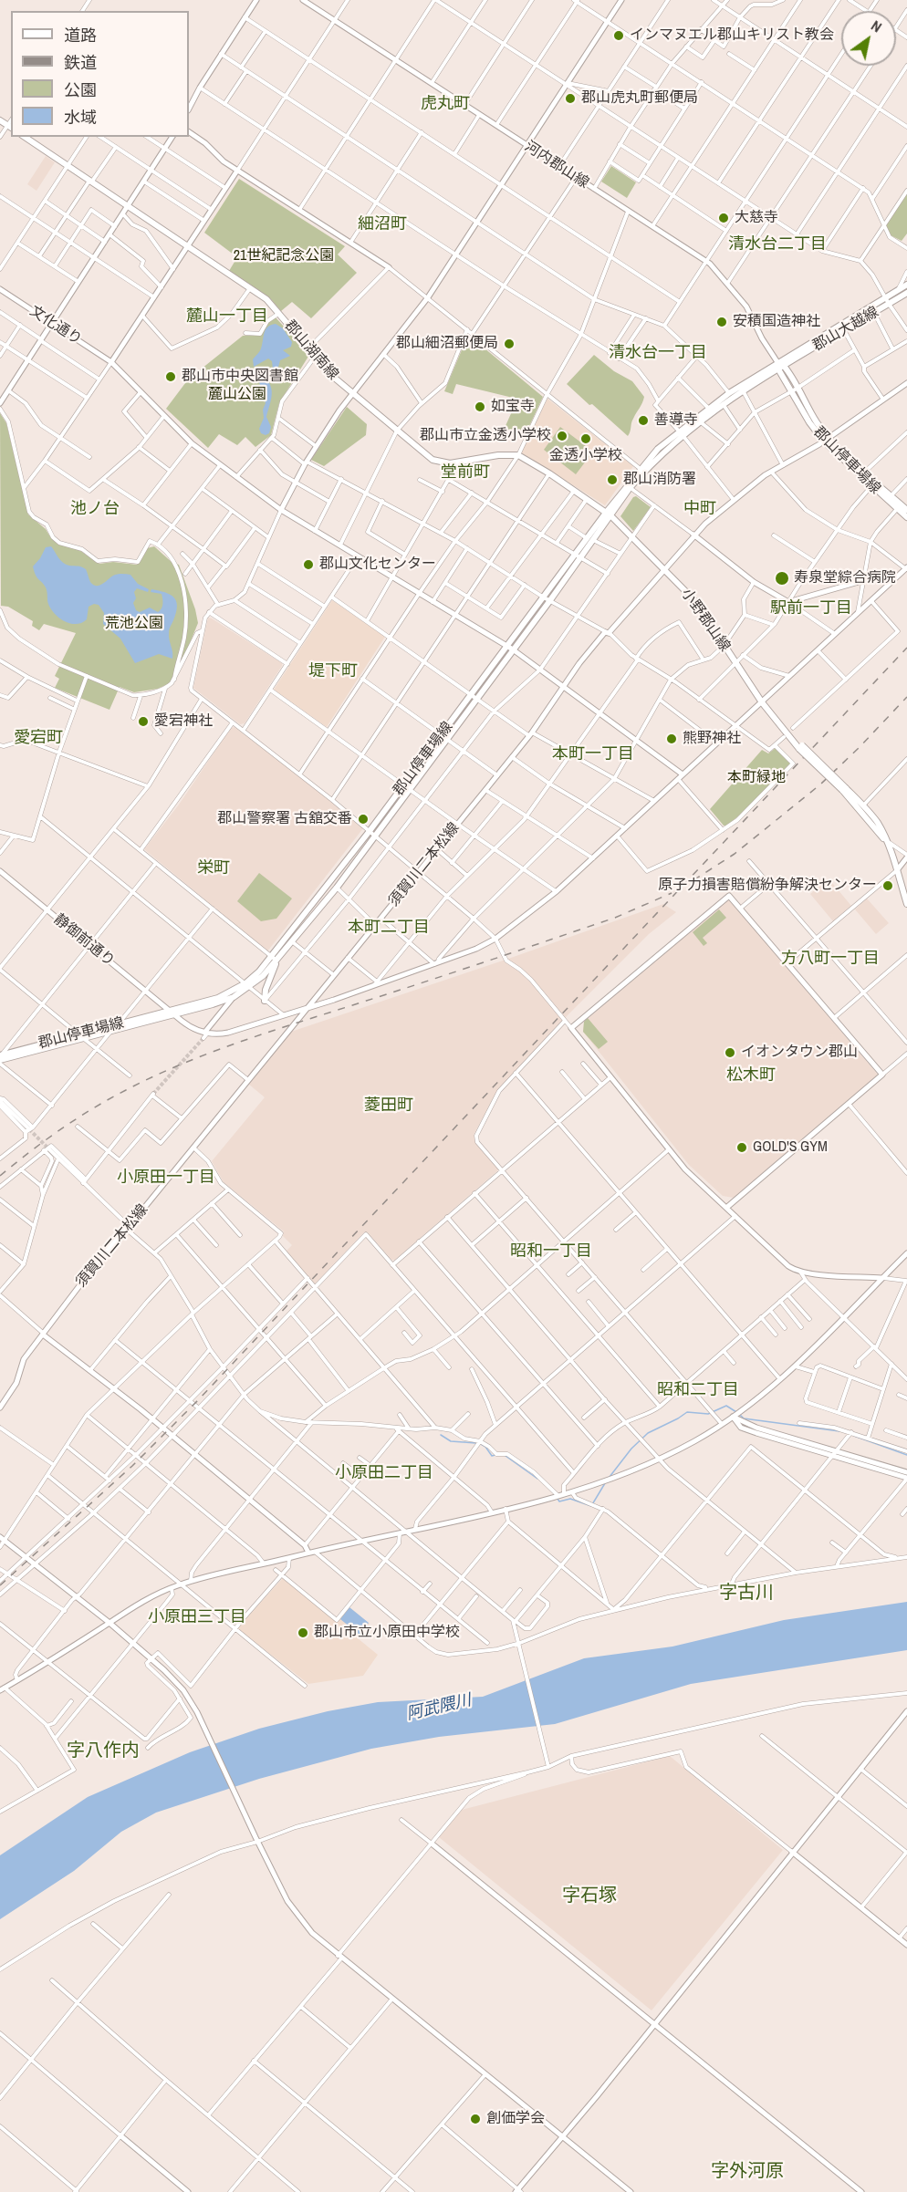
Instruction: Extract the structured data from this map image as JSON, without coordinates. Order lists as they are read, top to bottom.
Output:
{
  "streets": {
    "main road": [
      "郡山大越線",
      "郡山湖南線",
      "郡山停車場線",
      "小野郡山線"
    ],
    "street": [
      "河内郡山線",
      "文化通り",
      "須賀川二本松線",
      "静御前通り"
    ]
  },
  "crossings": [
    ["河内郡山線", "郡山大越線"],
    ["河内郡山線", "郡山停車場線"],
    ["文化通り", "郡山停車場線"],
    ["文化通り", "須賀川二本松線"],
    ["郡山大越線", "郡山停車場線"],
    ["郡山停車場線", "小野郡山線"],
    ["郡山停車場線", "須賀川二本松線"],
    ["郡山停車場線", "静御前通り"],
    ["小野郡山線", "須賀川二本松線"]
  ],
  "districts": [
    "虎丸町",
    "細沼町",
    "清水台二丁目",
    "麓山一丁目",
    "清水台一丁目",
    "堂前町",
    "池ノ台",
    "中町",
    "駅前一丁目",
    "堤下町",
    "愛宕町",
    "本町一丁目",
    "栄町",
    "本町二丁目",
    "方八町一丁目",
    "松木町",
    "菱田町",
    "小原田一丁目",
    "昭和一丁目",
    "昭和二丁目",
    "小原田二丁目",
    "字古川",
    "小原田三丁目",
    "字八作内",
    "字石塚",
    "字外河原"
  ],
  "water": ["阿武隈川"],
  "parks": [
    "21世紀記念公園",
    "麓山公園",
    "荒池公園",
    "本町緑地"
  ],
  "places": [
    "インマヌエル郡山キリスト教会",
    "郡山虎丸町郵便局",
    "大慈寺",
    "安積国造神社",
    "郡山細沼郵便局",
    "郡山市中央図書館",
    "如宝寺",
    "善導寺",
    "郡山市立金透小学校",
    "金透小学校",
    "郡山消防署",
    "郡山文化センター",
    "寿泉堂綜合病院",
    "愛宕神社",
    "熊野神社",
    "郡山警察署 古舘交番",
    "原子力損害賠償紛争解決センター",
    "イオンタウン郡山",
    "GOLD'S GYM",
    "郡山市立小原田中学校",
    "創価学会"
  ],
  "legend": [
    "道路",
    "鉄道",
    "公園",
    "水域"
  ],
  "north": "top right"
}
